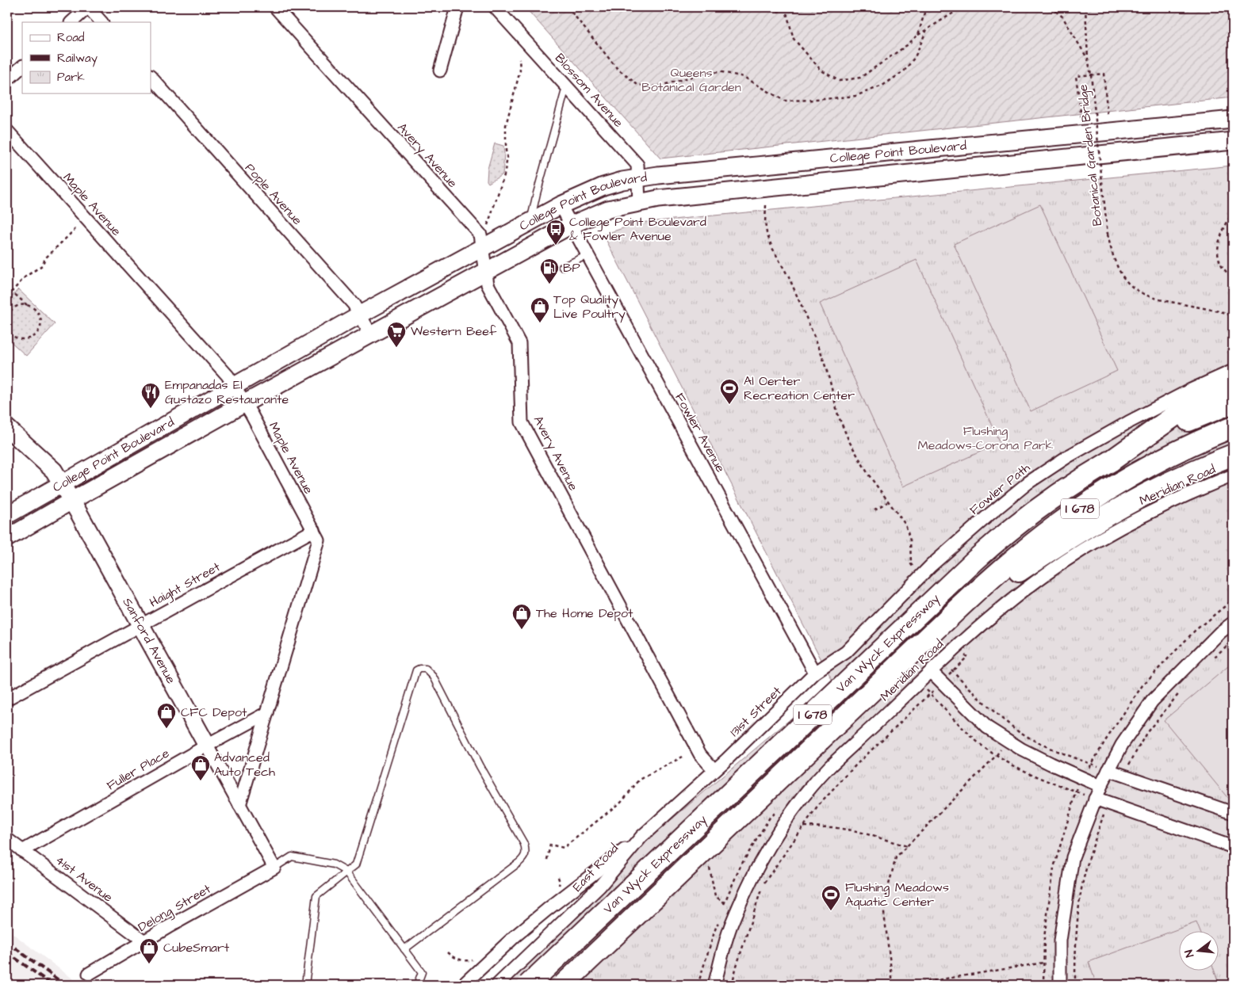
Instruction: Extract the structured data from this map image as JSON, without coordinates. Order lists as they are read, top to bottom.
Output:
{
  "streets": {
    "highway": ["I 678", "Van Wyck Expressway"],
    "main road": ["College Point Boulevard", "Sanford Avenue"],
    "street": [
      "Blossom Avenue",
      "Avery Avenue",
      "Pople Avenue",
      "Maple Avenue",
      "Fowler Avenue",
      "Meridian Road",
      "Fowler Path",
      "Haight Street",
      "131st Street",
      "Fuller Place",
      "East Road",
      "41st Avenue",
      "Delong Street"
    ],
    "path": ["Botanical Garden Bridge"]
  },
  "crossings": [
    ["Blossom Avenue", "College Point Boulevard"],
    ["College Point Boulevard", "Avery Avenue"],
    ["College Point Boulevard", "Pople Avenue"],
    ["College Point Boulevard", "Maple Avenue"],
    ["College Point Boulevard", "Fowler Avenue"],
    ["College Point Boulevard", "Sanford Avenue"],
    ["Avery Avenue", "131st Street"],
    ["Avery Avenue", "East Road"],
    ["Maple Avenue", "Haight Street"],
    ["Maple Avenue", "Sanford Avenue"],
    ["Maple Avenue", "Fuller Place"],
    ["Fowler Avenue", "Fowler Path"],
    ["Fowler Avenue", "131st Street"],
    ["Fowler Path", "131st Street"],
    ["Haight Street", "Sanford Avenue"],
    ["Sanford Avenue", "Fuller Place"],
    ["Sanford Avenue", "Delong Street"],
    ["131st Street", "East Road"],
    ["Fuller Place", "41st Avenue"],
    ["41st Avenue", "Delong Street"]
  ],
  "parks": ["Queens Botanical Garden", "Flushing Meadows-Corona Park"],
  "places": {
    "bus stop": ["College Point Boulevard & Fowler Avenue"],
    "fuel station": ["BP"],
    "shop": [
      "Top Quality Live Poultry",
      "The Home Depot",
      "CFC Depot",
      "Advanced Auto Tech",
      "CubeSmart"
    ],
    "supermarket": ["Western Beef"],
    "sports": ["Al Oerter Recreation Center", "Flushing Meadows Aquatic Center"],
    "restaurant": ["Empanadas El Gustazo Restaurante"]
  },
  "legend": ["Road", "Railway", "Park"],
  "north": "left"
}
